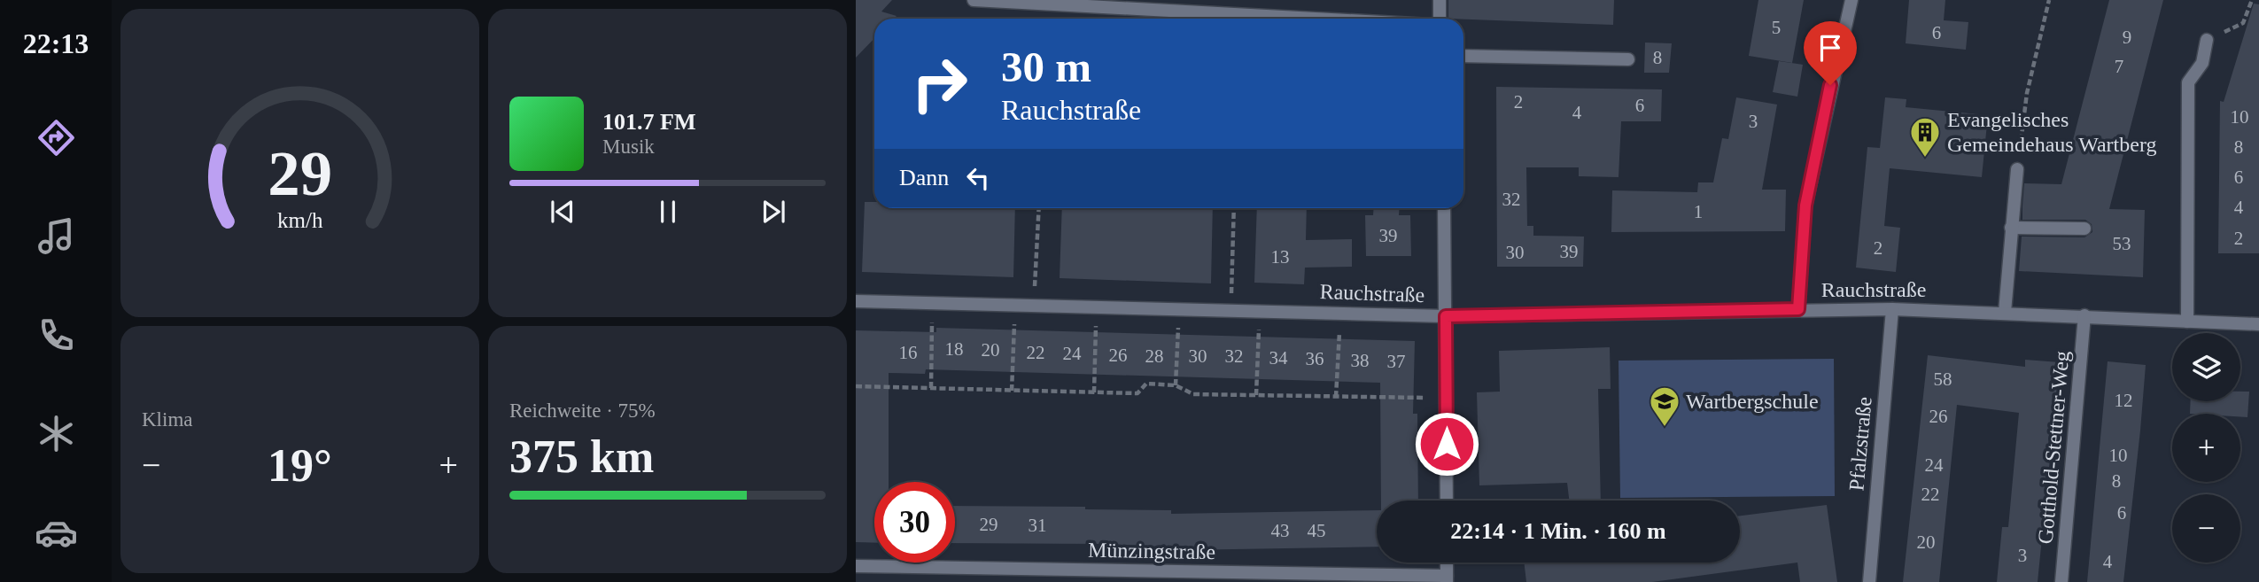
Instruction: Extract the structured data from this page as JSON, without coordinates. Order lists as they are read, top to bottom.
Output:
{
  "streets": {
    "street": [
      "Rauchstraße",
      "Pfalzstraße",
      "Gotthold-Stettner-Weg",
      "Münzingstraße"
    ]
  },
  "crossings": [
    ["Rauchstraße", "Pfalzstraße"],
    ["Rauchstraße", "Gotthold-Stettner-Weg"]
  ],
  "places": {
    "building": ["Evangelisches Gemeindehaus Wartberg"],
    "school or university": ["Wartbergschule"]
  },
  "house_numbers": [
    "5",
    "6",
    "9",
    "8",
    "7",
    "2",
    "6",
    "4",
    "10",
    "3",
    "8",
    "6",
    "32",
    "4",
    "1",
    "39",
    "2",
    "53",
    "2",
    "39",
    "30",
    "13",
    "18",
    "20",
    "16",
    "22",
    "24",
    "26",
    "28",
    "30",
    "32",
    "34",
    "36",
    "38",
    "37",
    "58",
    "12",
    "26",
    "10",
    "24",
    "8",
    "22",
    "6",
    "29",
    "31",
    "43",
    "45",
    "20",
    "3",
    "4"
  ],
  "page": {
    "tabs": "22:13",
    "turn": ["30 m", "Rauchstraße"],
    "song": ["101.7 FM", "Musik"],
    "then": "Dann",
    "tile": [
      "Klima",
      ["Reichweite · 75%", "375 km"]
    ],
    "map_buttons": ["+", "−"],
    "heat": ["−", "19°", "+"],
    "limit": "30",
    "trip": "22:14 · 1 Min. · 160 m",
    "gauge": ["29", "km/h"]
  }
}
